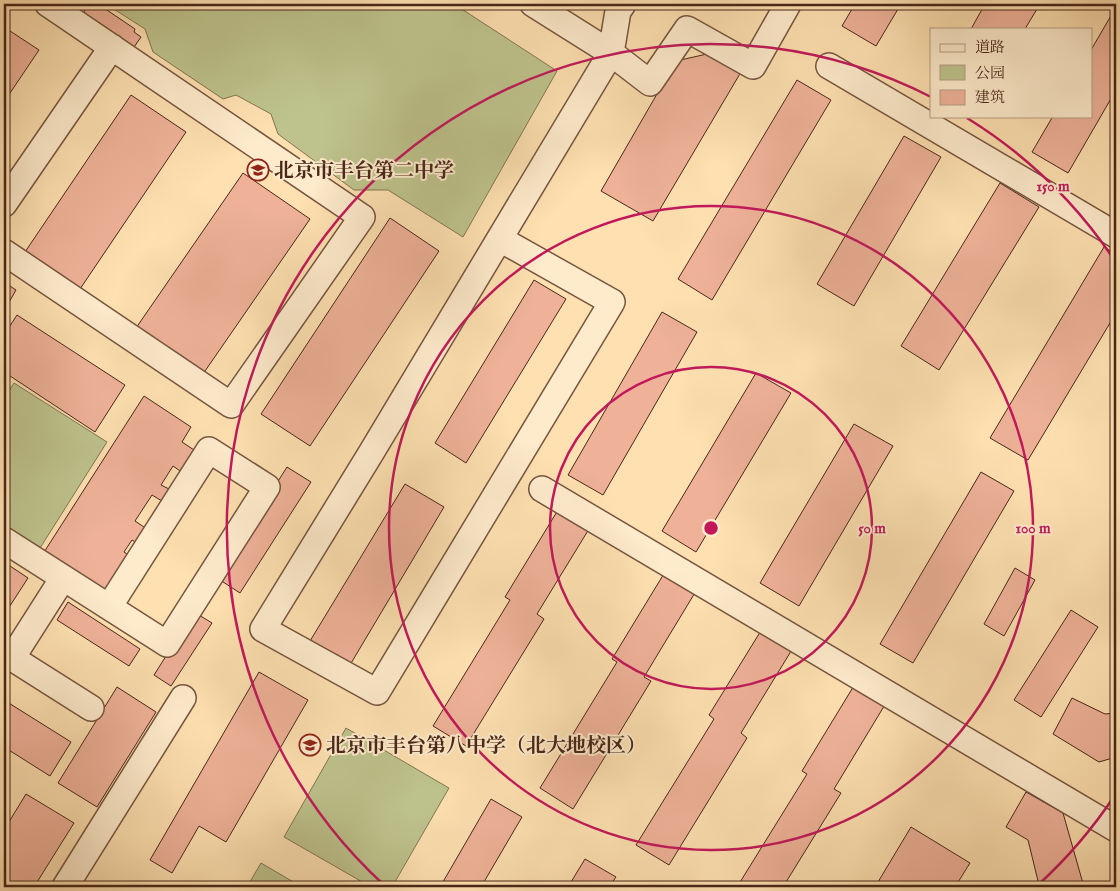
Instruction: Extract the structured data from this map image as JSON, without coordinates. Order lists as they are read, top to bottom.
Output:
{
  "places": {
    "school or university": ["北京市丰台第二中学", "北京市丰台第八中学（北大地校区）"]
  },
  "legend": ["道路", "公园", "建筑"],
  "rings": ["150 m", "50 m", "100 m"]
}
